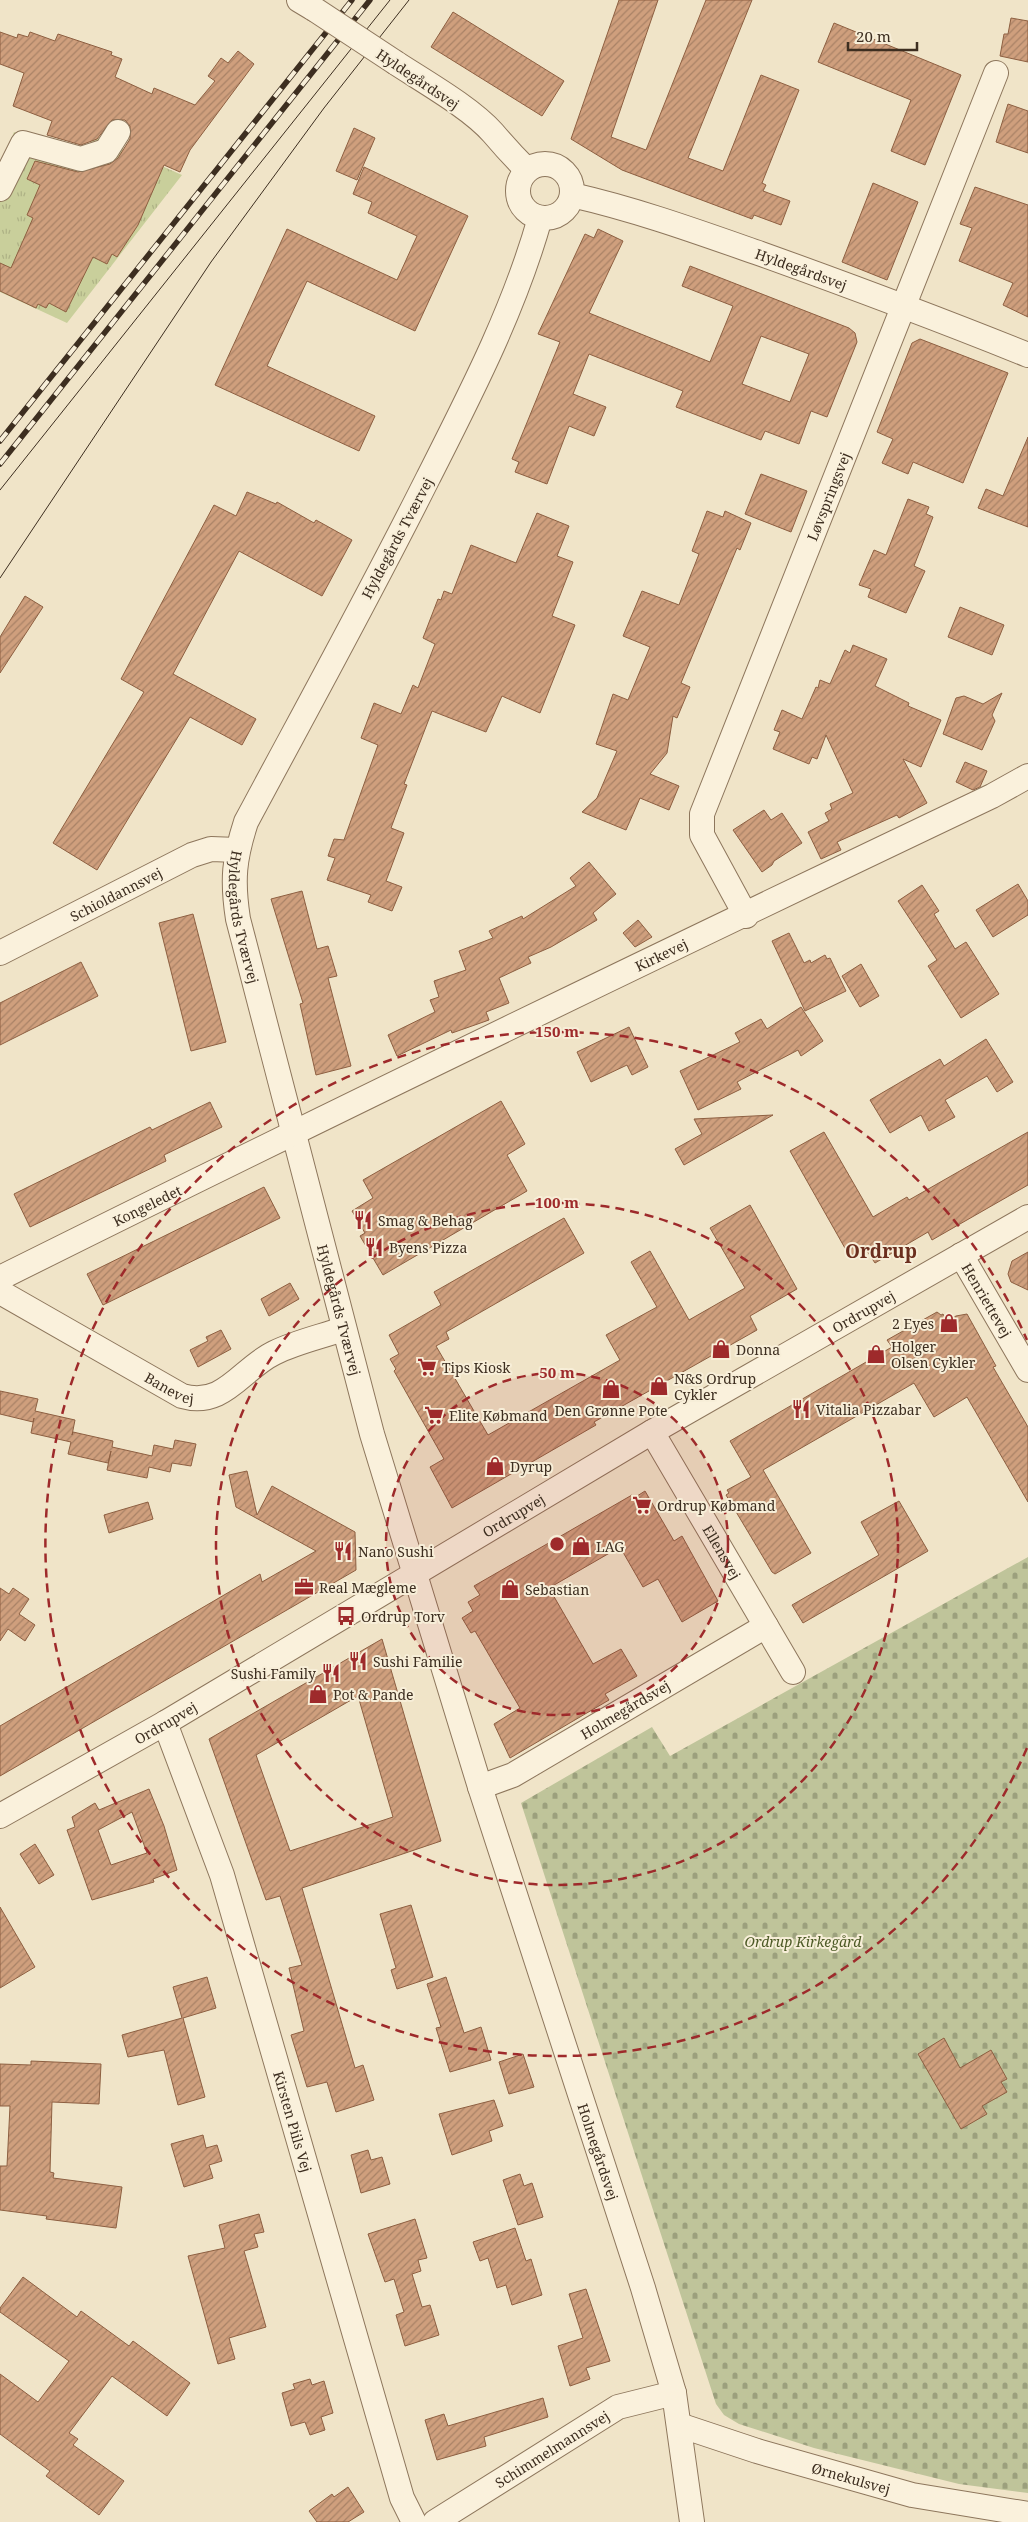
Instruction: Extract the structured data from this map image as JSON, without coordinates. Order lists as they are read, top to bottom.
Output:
{
  "streets": {
    "street": [
      "Hyldegårdsvej",
      "Løvspringsvej",
      "Hyldegårds Tværvej",
      "Schioldannsvej",
      "Kirkevej",
      "Kongeledet",
      "Henriettevej",
      "Ordrupvej",
      "Banevej",
      "Ellensvej",
      "Holmegårdsvej",
      "Kirsten Piils Vej",
      "Schimmelmannsvej",
      "Ørnekulsvej"
    ]
  },
  "crossings": [
    ["Hyldegårdsvej", "Løvspringsvej"],
    ["Hyldegårdsvej", "Hyldegårds Tværvej"],
    ["Løvspringsvej", "Kirkevej"],
    ["Hyldegårds Tværvej", "Schioldannsvej"],
    ["Hyldegårds Tværvej", "Kirkevej"],
    ["Hyldegårds Tværvej", "Kongeledet"],
    ["Hyldegårds Tværvej", "Ordrupvej"],
    ["Hyldegårds Tværvej", "Banevej"],
    ["Hyldegårds Tværvej", "Holmegårdsvej"],
    ["Kirkevej", "Kongeledet"],
    ["Henriettevej", "Ordrupvej"],
    ["Ordrupvej", "Ellensvej"],
    ["Ordrupvej", "Holmegårdsvej"],
    ["Ordrupvej", "Kirsten Piils Vej"],
    ["Ellensvej", "Holmegårdsvej"],
    ["Holmegårdsvej", "Schimmelmannsvej"],
    ["Holmegårdsvej", "Ørnekulsvej"]
  ],
  "districts": ["Ordrup"],
  "parks": ["Ordrup Kirkegård"],
  "places": {
    "restaurant": [
      "Smag & Behag",
      "Byens Pizza",
      "Vitalia Pizzabar",
      "Nano Sushi",
      "Sushi Familie",
      "Sushi Family"
    ],
    "shop": [
      "2 Eyes",
      "Donna",
      "Holger Olsen Cykler",
      "N&S Ordrup Cykler",
      "Den Grønne Pote",
      "Dyrup",
      "LAG",
      "Sebastian",
      "Pot & Pande"
    ],
    "supermarket": ["Tips Kiosk", "Elite Købmand", "Ordrup Købmand"],
    "office": ["Real Mægleme"],
    "bus stop": ["Ordrup Torv"]
  },
  "scale_bar": "20 m",
  "rings": ["150 m", "100 m", "50 m"]
}
